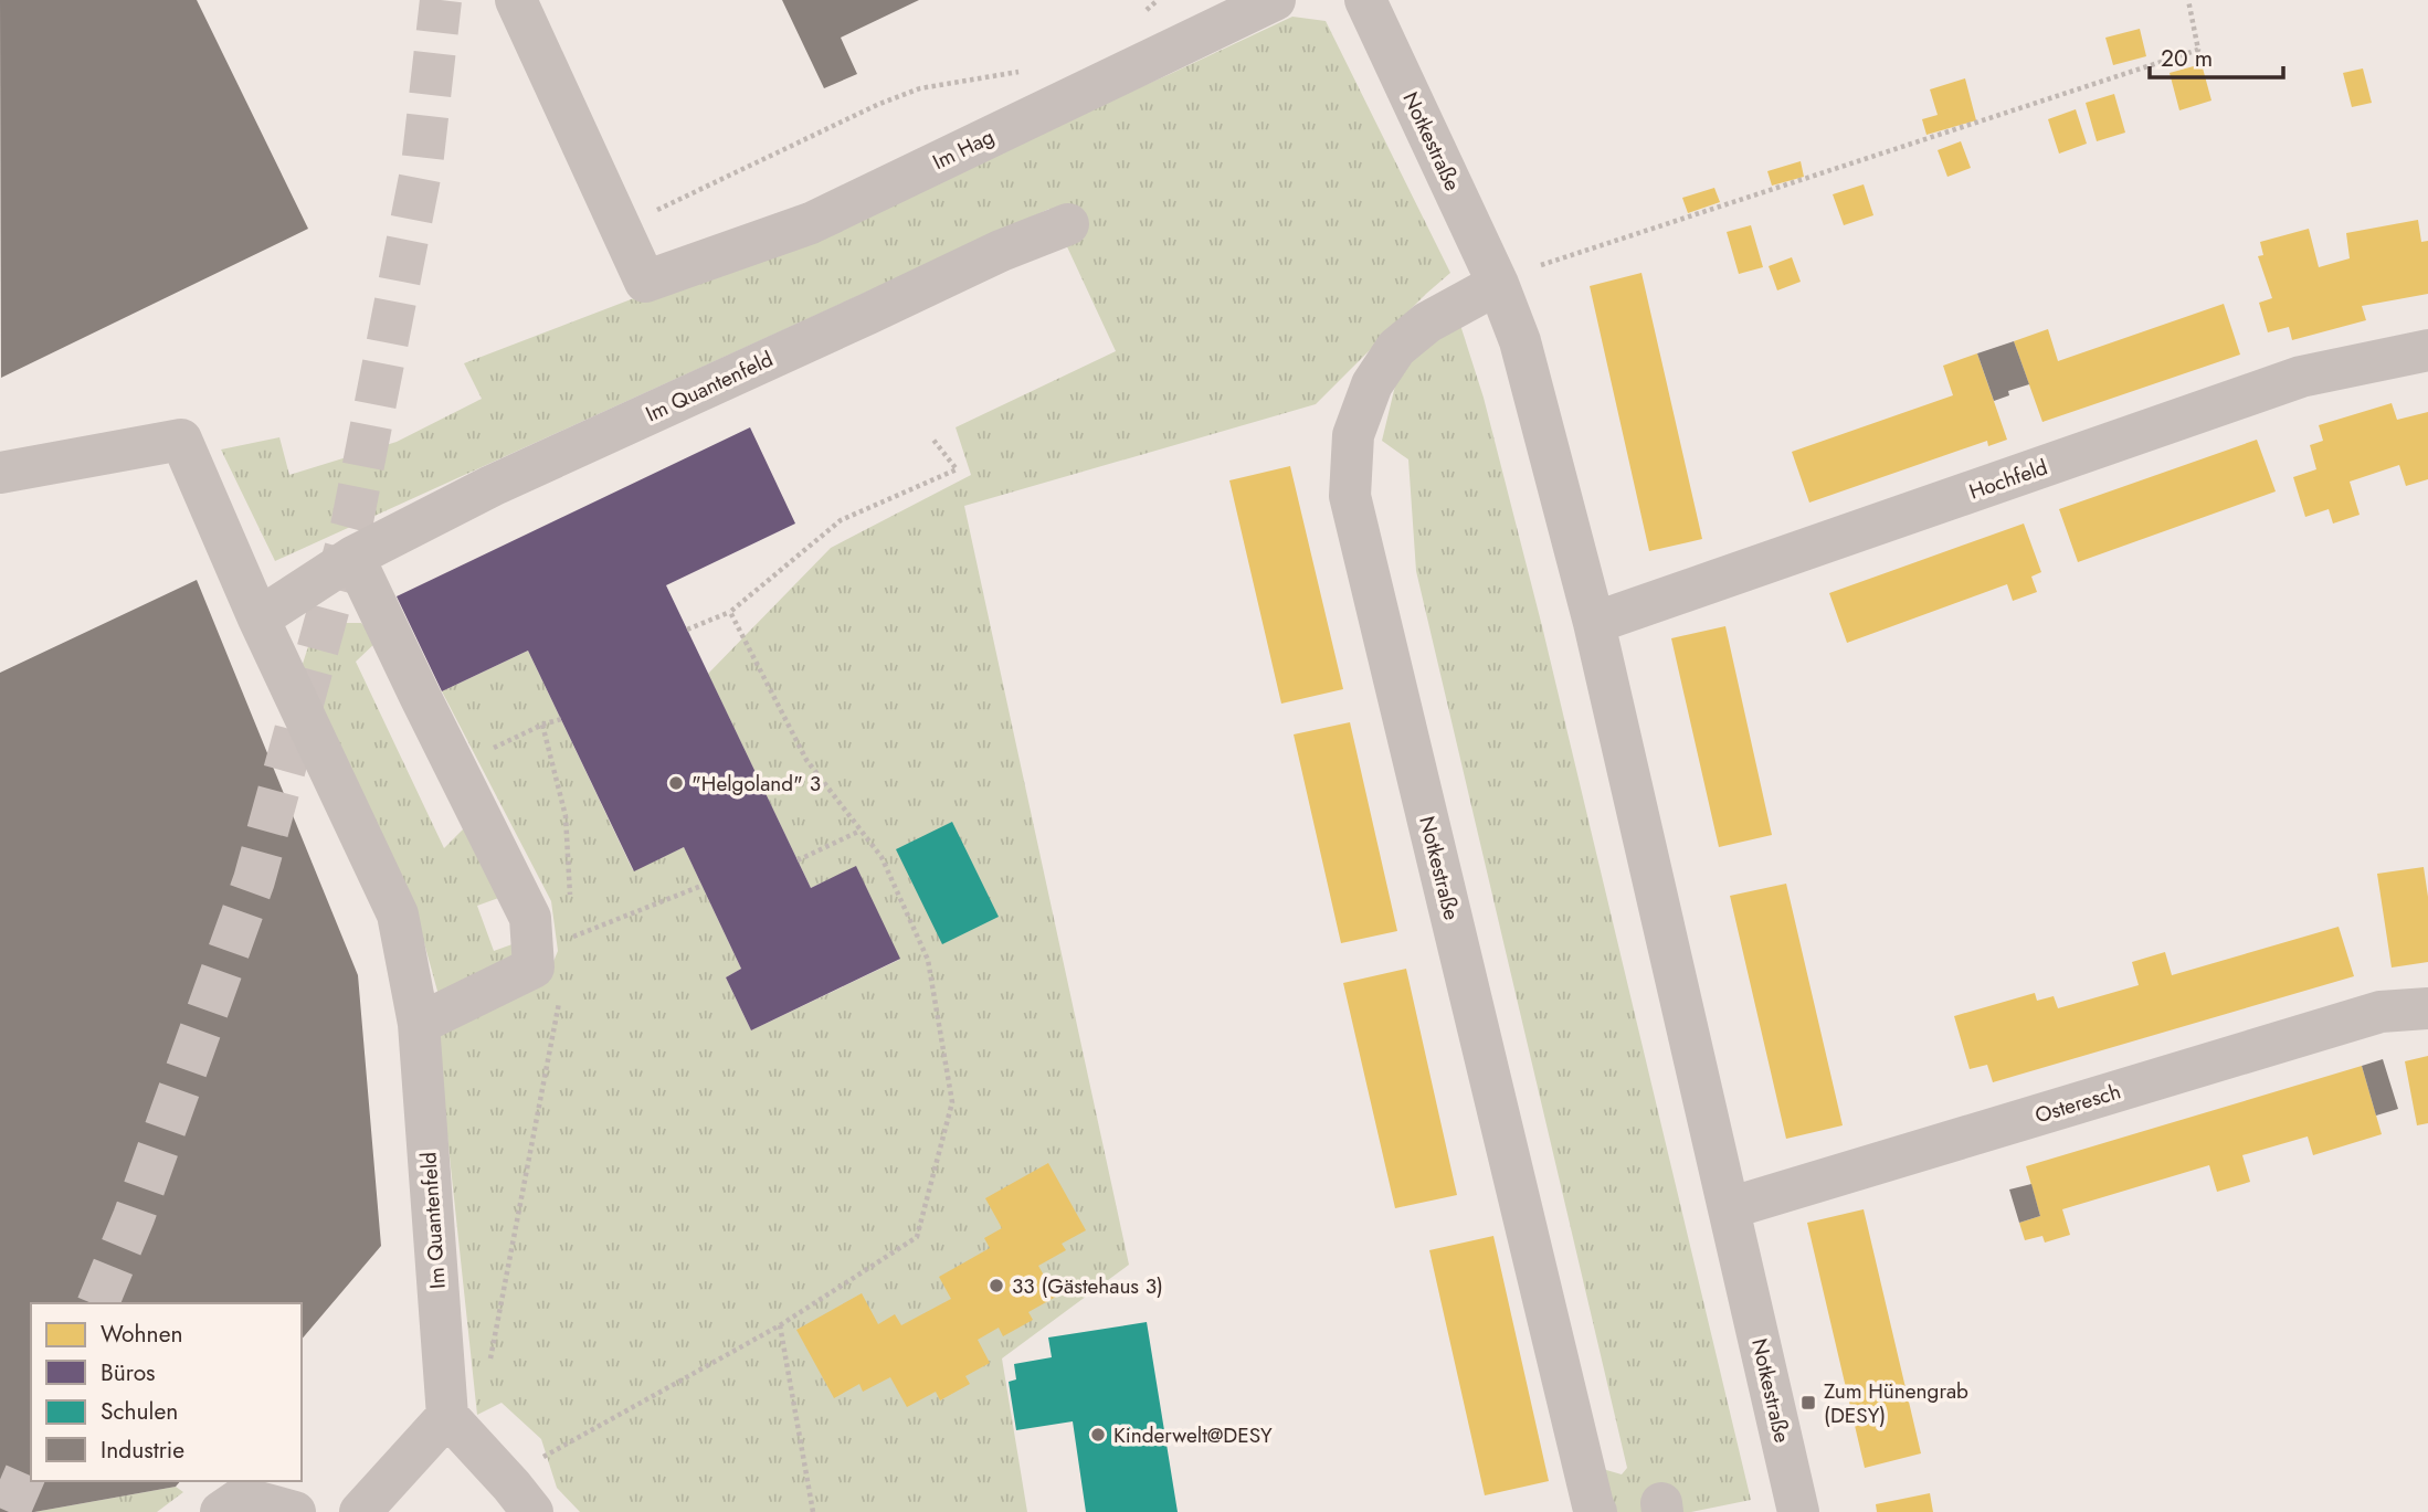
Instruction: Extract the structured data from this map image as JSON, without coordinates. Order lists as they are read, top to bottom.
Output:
{
  "streets": {
    "street": [
      "Notkestraße",
      "Im Hag",
      "Im Quantenfeld",
      "Hochfeld",
      "Osteresch"
    ]
  },
  "crossings": [
    ["Notkestraße", "Hochfeld"],
    ["Notkestraße", "Osteresch"]
  ],
  "places": {
    "other": ["\"Helgoland\" 3", "33 (Gästehaus 3)", "Kinderwelt@DESY"],
    "transit": ["Zum Hünengrab (DESY)"]
  },
  "legend": [
    "Wohnen",
    "Büros",
    "Schulen",
    "Industrie"
  ],
  "scale_bar": "20 m"
}
